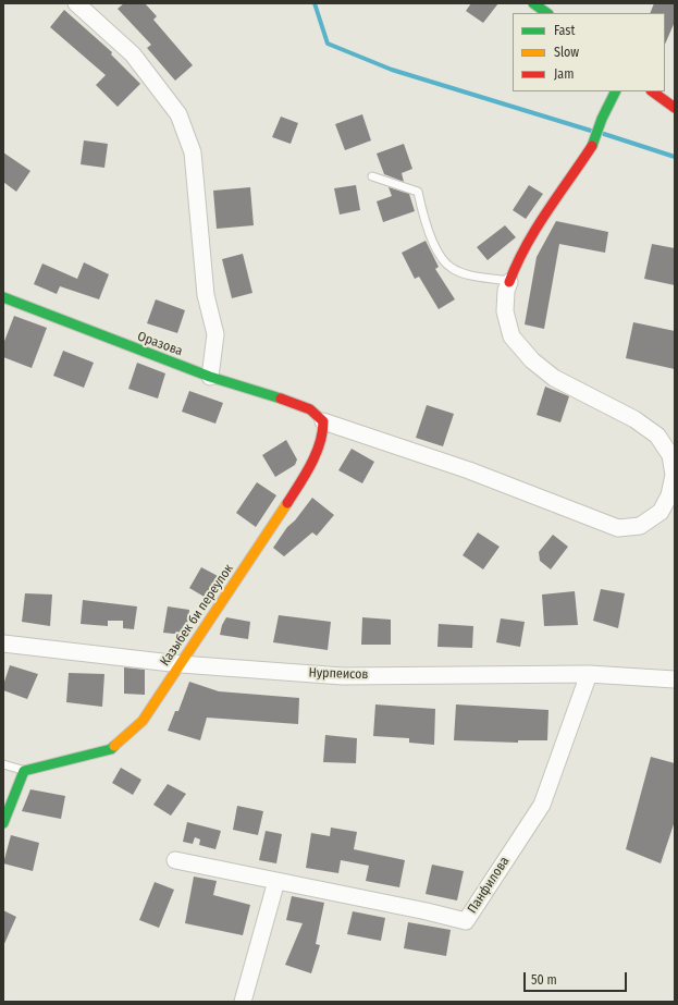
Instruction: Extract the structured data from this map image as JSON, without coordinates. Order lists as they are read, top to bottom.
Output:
{
  "streets": {
    "street": [
      "Оразова",
      "Казыбек би переулок",
      "Нурпеисов",
      "Панфилова"
    ]
  },
  "crossings": [
    ["Оразова", "Казыбек би переулок"],
    ["Казыбек би переулок", "Нурпеисов"],
    ["Нурпеисов", "Панфилова"]
  ],
  "legend": ["Fast", "Slow", "Jam"],
  "scale_bar": "50 m"
}
